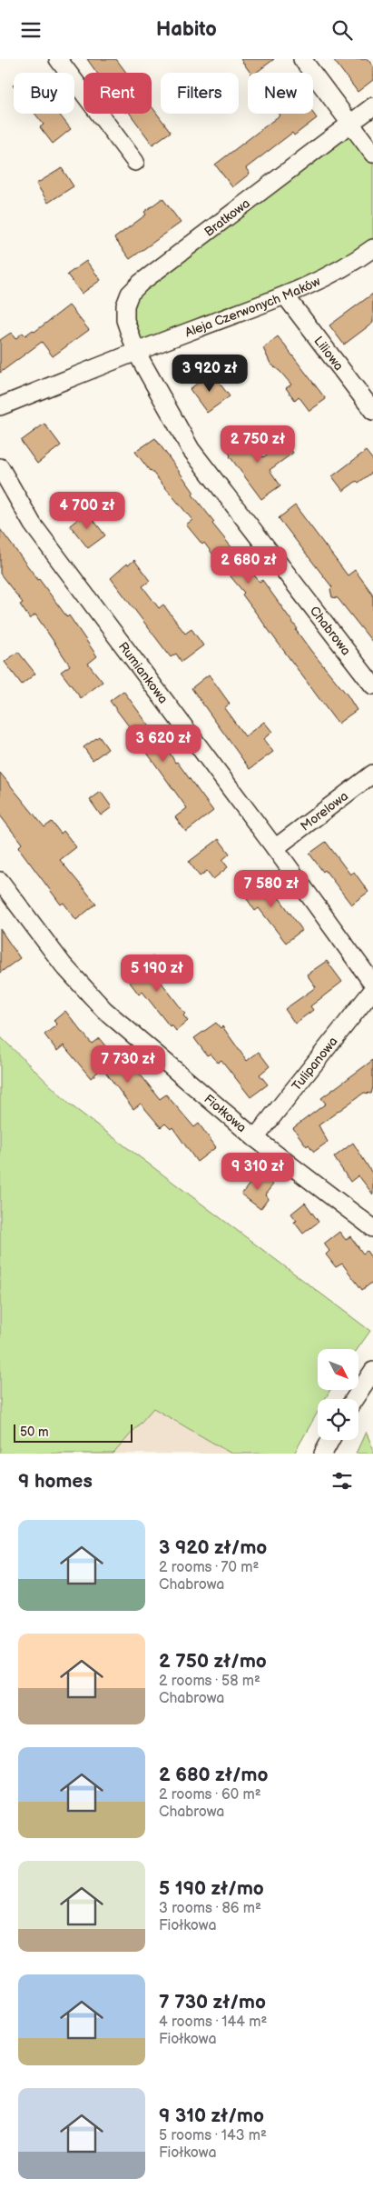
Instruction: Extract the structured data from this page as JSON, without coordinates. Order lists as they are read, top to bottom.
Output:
{
  "streets": {
    "street": [
      "Bratkowa",
      "Aleja Czerwonych Maków",
      "Liliowa",
      "Chabrowa",
      "Rumiankowa",
      "Morelowa",
      "Tulipanowa",
      "Fiołkowa"
    ]
  },
  "crossings": [
    ["Bratkowa", "Aleja Czerwonych Maków"],
    ["Bratkowa", "Chabrowa"],
    ["Aleja Czerwonych Maków", "Liliowa"],
    ["Aleja Czerwonych Maków", "Chabrowa"],
    ["Rumiankowa", "Morelowa"],
    ["Tulipanowa", "Fiołkowa"]
  ],
  "scale_bar": "50 m",
  "north": "bottom right",
  "page": {
    "header": "Habito",
    "chip": [
      "Buy",
      "Rent",
      "Filters",
      "New"
    ],
    "price": [
      "3 920 zł",
      "2 750 zł",
      "4 700 zł",
      "2 680 zł",
      "3 620 zł",
      "7 580 zł",
      "5 190 zł",
      "7 730 zł",
      "9 310 zł"
    ],
    "scale": "50 m",
    "heading": "9 homes",
    "list": [
      {
        "name": "3 920 zł/mo",
        "note": "2 rooms · 70 m² · Chabrowa"
      },
      {
        "name": "2 750 zł/mo",
        "note": "2 rooms · 58 m² · Chabrowa"
      },
      {
        "name": "2 680 zł/mo",
        "note": "2 rooms · 60 m² · Chabrowa"
      },
      {
        "name": "5 190 zł/mo",
        "note": "3 rooms · 86 m² · Fiołkowa"
      },
      {
        "name": "7 730 zł/mo",
        "note": "4 rooms · 144 m² · Fiołkowa"
      },
      {
        "name": "9 310 zł/mo",
        "note": "5 rooms · 143 m² · Fiołkowa"
      }
    ]
  }
}
